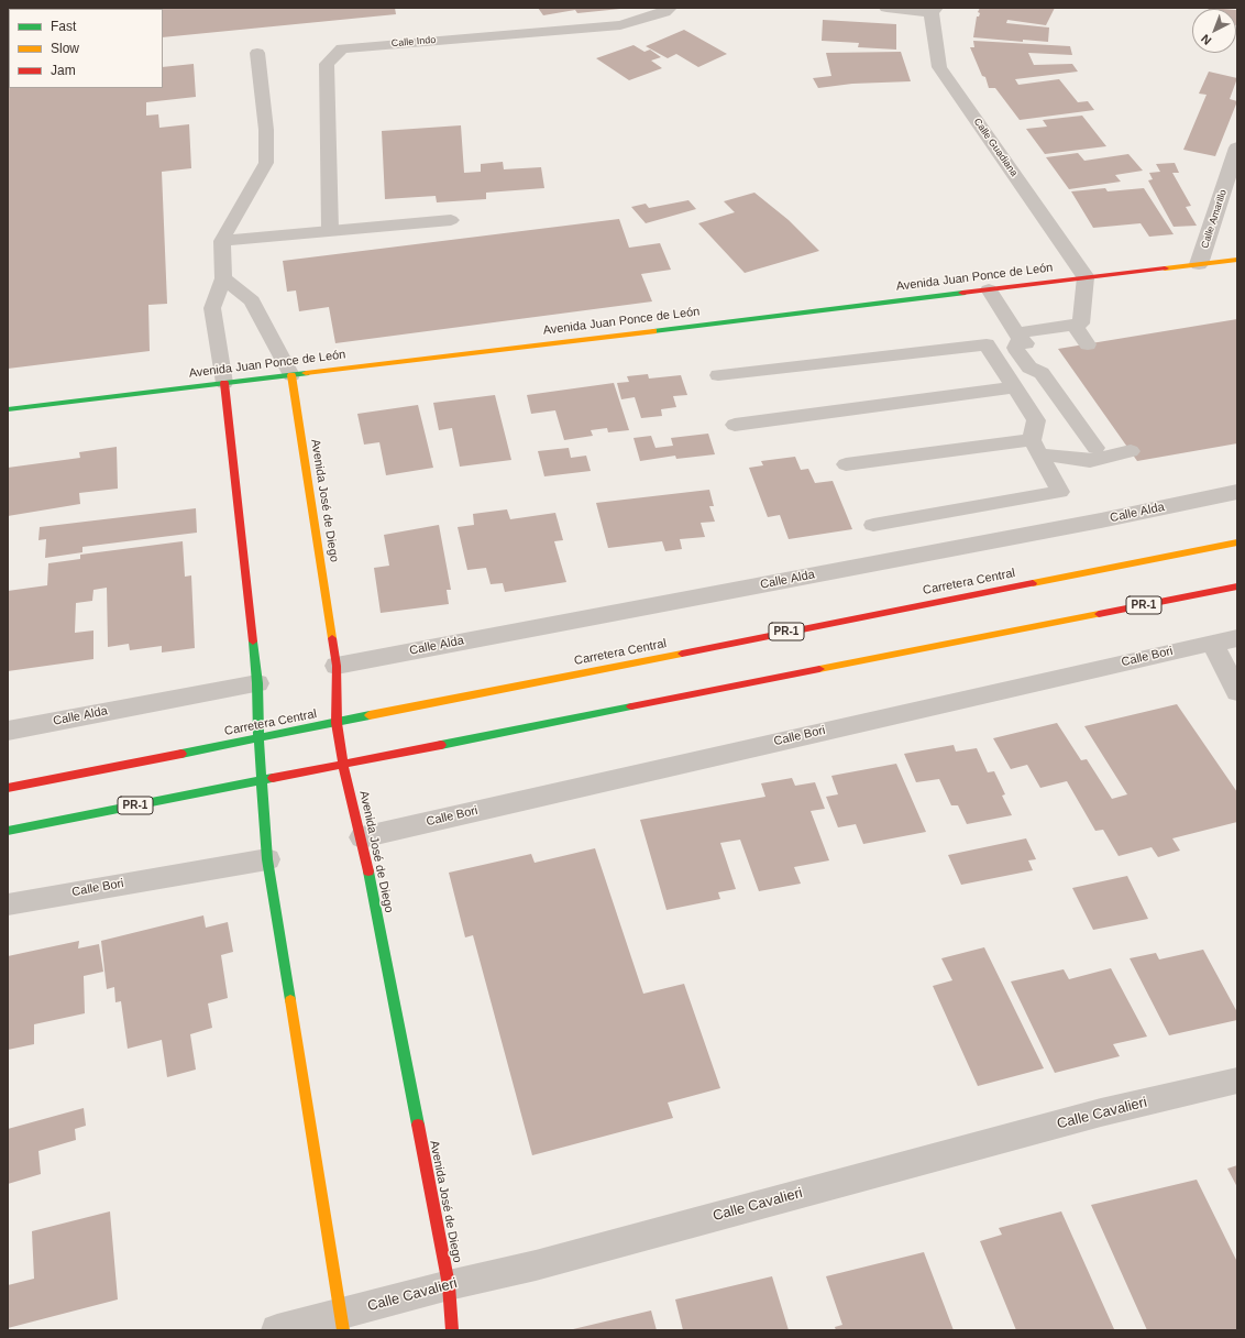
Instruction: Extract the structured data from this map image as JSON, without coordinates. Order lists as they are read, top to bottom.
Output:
{
  "streets": {
    "main road": [
      "Avenida Juan Ponce de León",
      "Avenida José de Diego",
      "Carretera Central",
      "PR-1"
    ],
    "street": [
      "Calle Indo",
      "Calle Guadiana",
      "Calle Amarillo",
      "Calle Alda",
      "Calle Bori",
      "Calle Cavalieri"
    ]
  },
  "crossings": [
    ["Calle Guadiana", "Avenida Juan Ponce de León"],
    ["Calle Amarillo", "Avenida Juan Ponce de León"],
    ["Avenida Juan Ponce de León", "Avenida José de Diego"],
    ["Avenida José de Diego", "Calle Alda"],
    ["Avenida José de Diego", "Carretera Central"],
    ["Avenida José de Diego", "PR-1"],
    ["Avenida José de Diego", "Calle Bori"],
    ["Avenida José de Diego", "Calle Cavalieri"]
  ],
  "legend": ["Fast", "Slow", "Jam"],
  "north": "bottom left"
}
